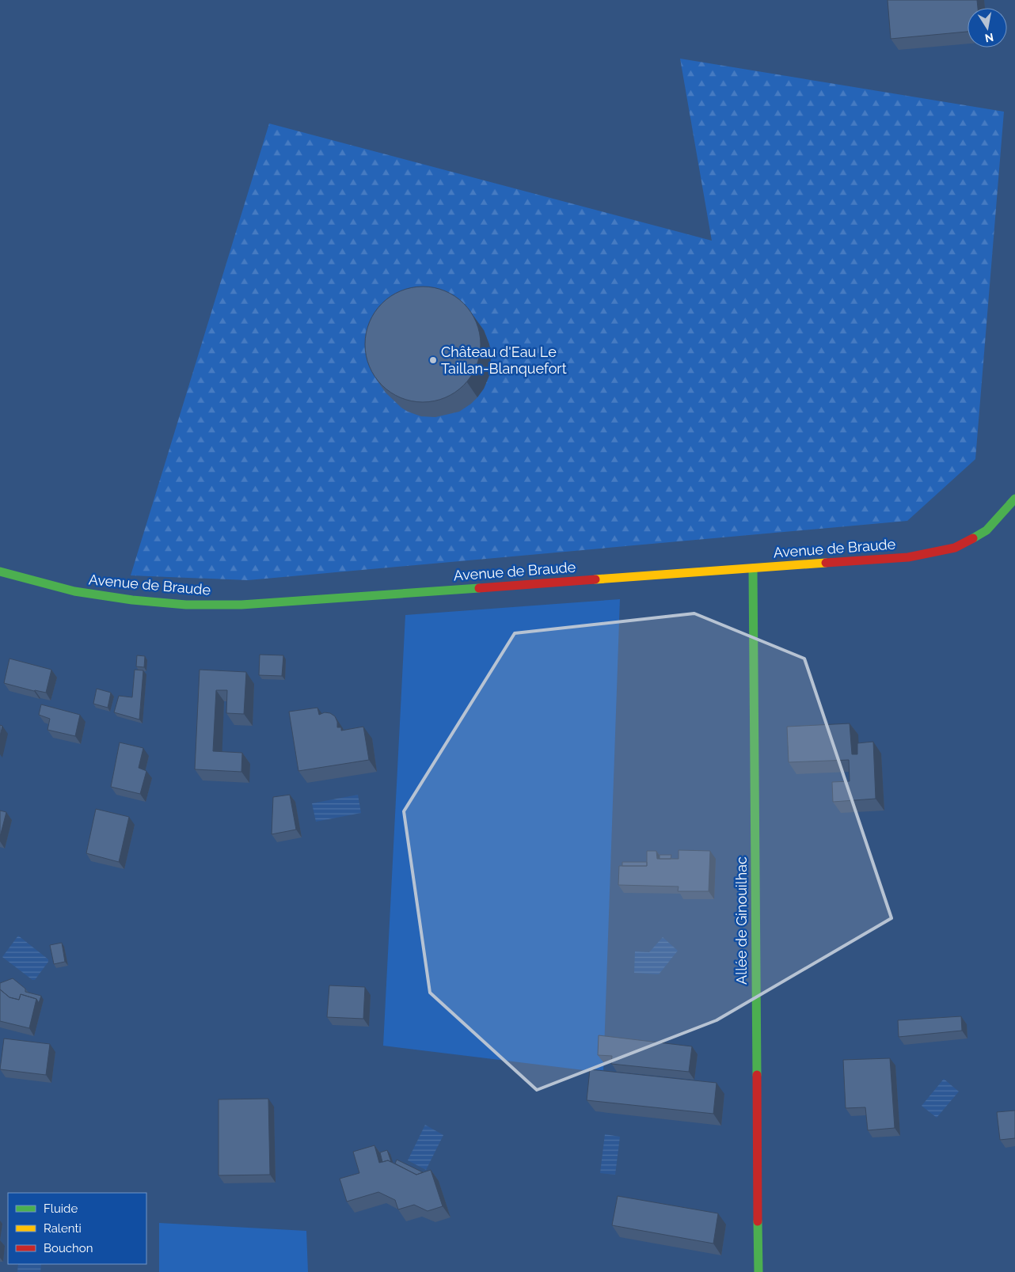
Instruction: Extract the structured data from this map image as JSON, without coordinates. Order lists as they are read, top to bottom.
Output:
{
  "streets": {
    "street": ["Avenue de Braude", "Allée de Ginouilhac"]
  },
  "crossings": [
    ["Avenue de Braude", "Allée de Ginouilhac"]
  ],
  "places": ["Château d'Eau Le Taillan-Blanquefort"],
  "legend": ["Fluide", "Ralenti", "Bouchon"],
  "north": "bottom"
}
